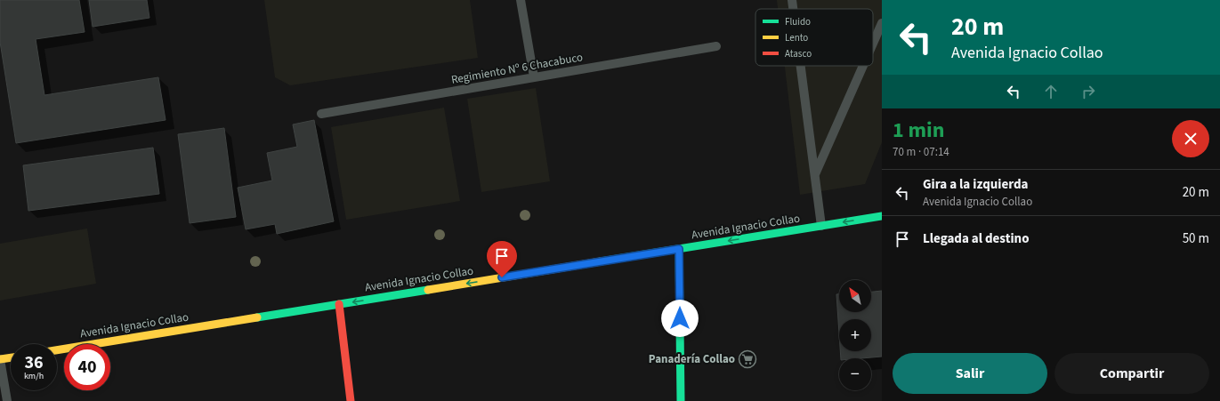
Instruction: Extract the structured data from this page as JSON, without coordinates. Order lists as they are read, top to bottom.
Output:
{
  "streets": {
    "main road": ["Avenida Ignacio Collao"],
    "lane": ["Regimiento Nº 6 Chacabuco"]
  },
  "one_way": ["Avenida Ignacio Collao"],
  "places": {
    "supermarket": ["Panadería Collao"]
  },
  "legend": ["Fluido", "Lento", "Atasco"],
  "north": "top left",
  "page": {
    "turn": ["20 m", "Avenida Ignacio Collao"],
    "heading": ["1 min", "70 m · 07:14"],
    "list": [
      {
        "name": "Gira a la izquierda",
        "note": "Avenida Ignacio Collao",
        "value": "20 m"
      },
      {
        "name": "Llegada al destino",
        "value": "50 m"
      }
    ],
    "map_buttons": ["+", "−"],
    "speed": "36 km/h",
    "limit": "40",
    "buttons": ["Salir", "Compartir"]
  }
}
